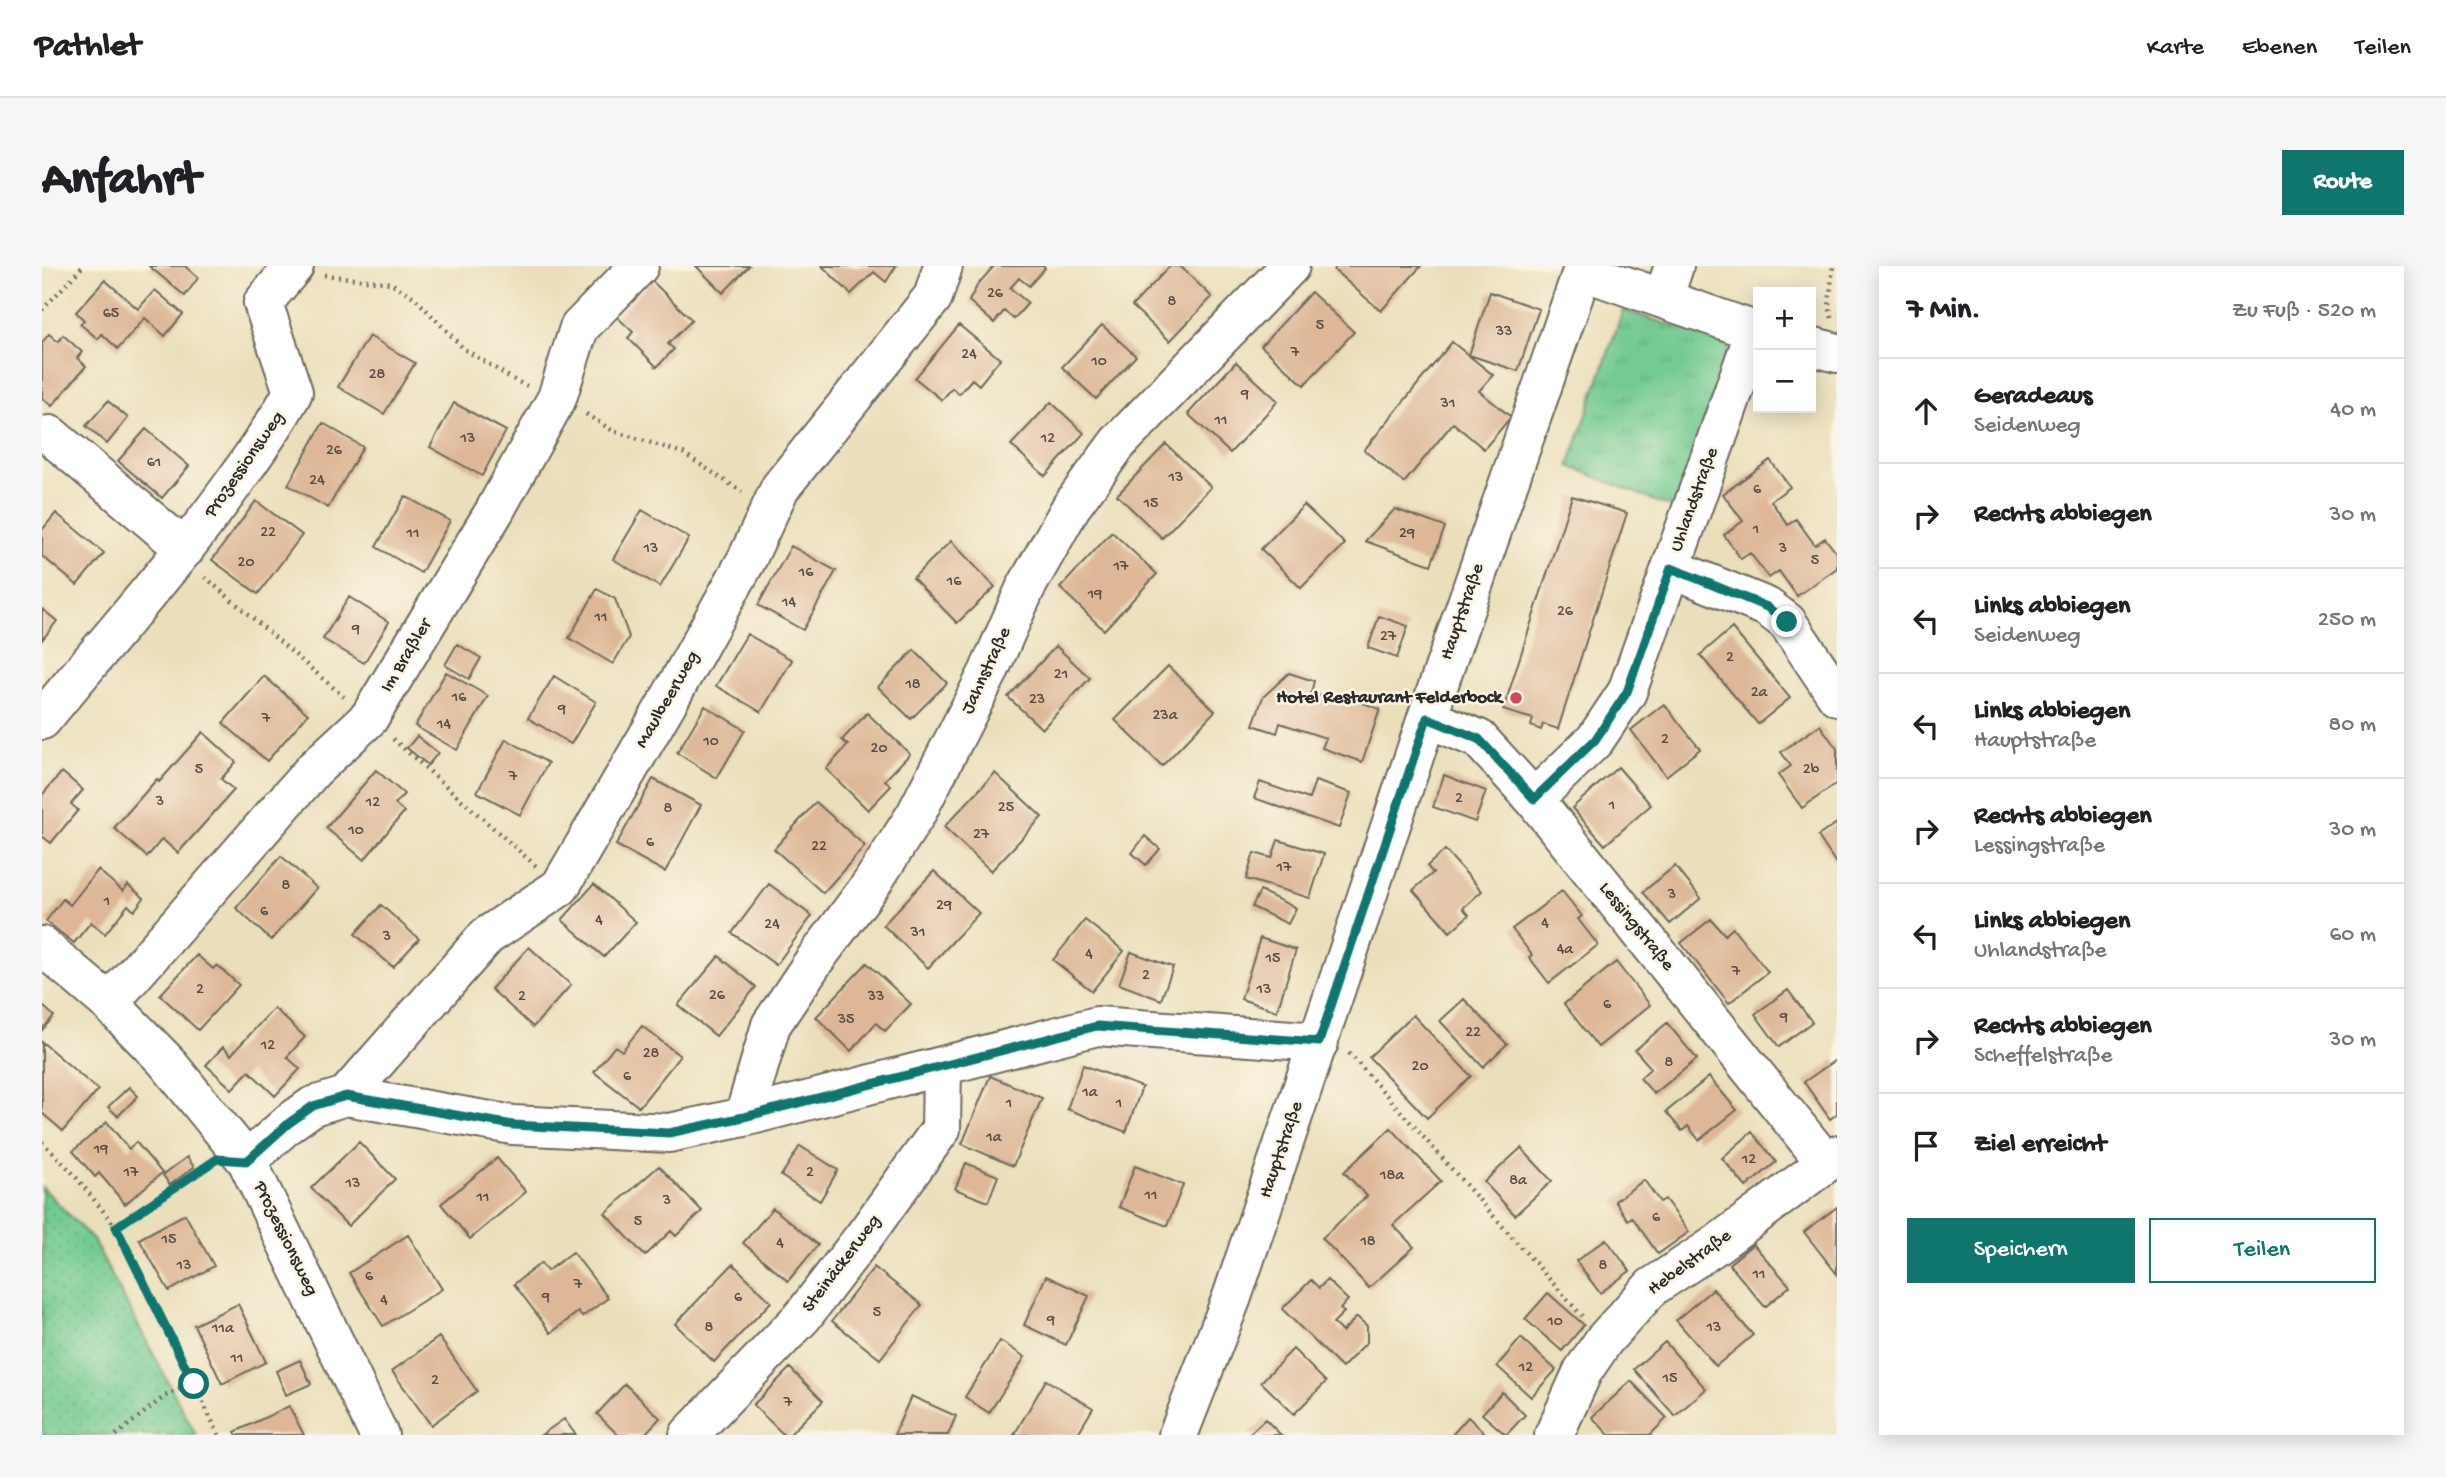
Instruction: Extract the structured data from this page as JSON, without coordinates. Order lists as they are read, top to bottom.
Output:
{
  "streets": {
    "street": [
      "Prozessionsweg",
      "Uhlandstraße",
      "Hauptstraße",
      "Im Braßler",
      "Jahnstraße",
      "Maulbeerweg",
      "Lessingstraße",
      "Hebelstraße",
      "Steinäckerweg"
    ]
  },
  "crossings": [
    ["Prozessionsweg", "Im Braßler"],
    ["Uhlandstraße", "Lessingstraße"],
    ["Hauptstraße", "Lessingstraße"],
    ["Lessingstraße", "Hebelstraße"]
  ],
  "places": ["Hotel Restaurant Felderbock"],
  "house_numbers": [
    "26",
    "8",
    "65",
    "5",
    "33",
    "7",
    "24",
    "10",
    "28",
    "9",
    "31",
    "11",
    "13",
    "12",
    "26",
    "61",
    "13",
    "24",
    "6",
    "15",
    "1",
    "22",
    "11",
    "29",
    "13",
    "3",
    "5",
    "20",
    "17",
    "16",
    "16",
    "19",
    "14",
    "26",
    "11",
    "9",
    "27",
    "2",
    "21",
    "18",
    "2a",
    "16",
    "23",
    "9",
    "23a",
    "7",
    "14",
    "2",
    "10",
    "20",
    "5",
    "2b",
    "7",
    "2",
    "3",
    "12",
    "1",
    "25",
    "8",
    "10",
    "27",
    "6",
    "22",
    "17",
    "8",
    "3",
    "1",
    "29",
    "6",
    "4",
    "4",
    "24",
    "31",
    "3",
    "4a",
    "4",
    "15",
    "7",
    "2",
    "2",
    "13",
    "26",
    "2",
    "33",
    "6",
    "9",
    "35",
    "22",
    "12",
    "28",
    "8",
    "20",
    "6",
    "1a",
    "1",
    "1",
    "1a",
    "19",
    "12",
    "17",
    "2",
    "18a",
    "8a",
    "13",
    "11",
    "11",
    "3",
    "6",
    "5",
    "15",
    "18",
    "4",
    "13",
    "8",
    "11",
    "6",
    "7",
    "9",
    "6",
    "4",
    "5",
    "9",
    "10",
    "8",
    "13",
    "11a",
    "11",
    "12",
    "15",
    "2",
    "7"
  ],
  "page": {
    "header": "Pathlet",
    "nav": ["Karte", "Ebenen", "Teilen"],
    "buttons": [
      "Route",
      ["Speichern", "Teilen"]
    ],
    "title": "Anfahrt",
    "heading": ["7 Min.", "Zu Fuß · 520 m"],
    "map_buttons": ["+", "−"],
    "list": [
      ["Geradeaus", "Seidenweg", "40 m"],
      ["Rechts abbiegen", "30 m"],
      ["Links abbiegen", "Seidenweg", "250 m"],
      ["Links abbiegen", "Hauptstraße", "80 m"],
      ["Rechts abbiegen", "Lessingstraße", "30 m"],
      ["Links abbiegen", "Uhlandstraße", "60 m"],
      ["Rechts abbiegen", "Scheffelstraße", "30 m"],
      "Ziel erreicht"
    ]
  }
}
